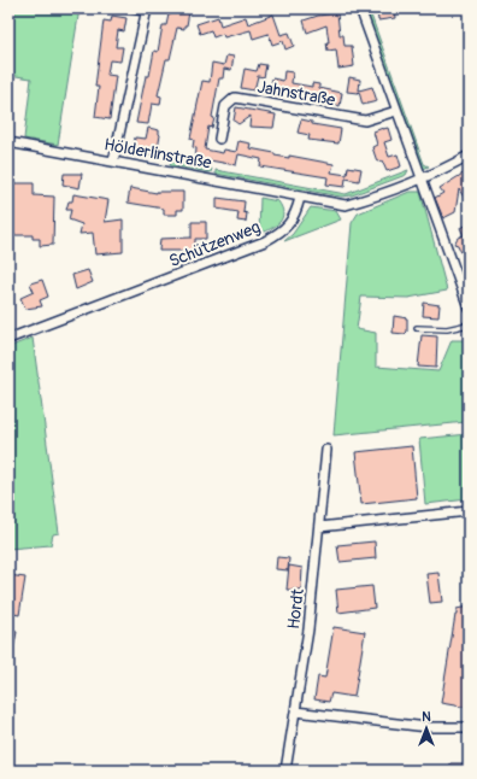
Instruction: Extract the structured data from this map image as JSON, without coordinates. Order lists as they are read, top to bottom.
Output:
{
  "streets": {
    "street": [
      "Jahnstraße",
      "Hölderlinstraße",
      "Schützenweg",
      "Hordt"
    ]
  },
  "crossings": [
    ["Hölderlinstraße", "Schützenweg"]
  ],
  "north": "top"
}
